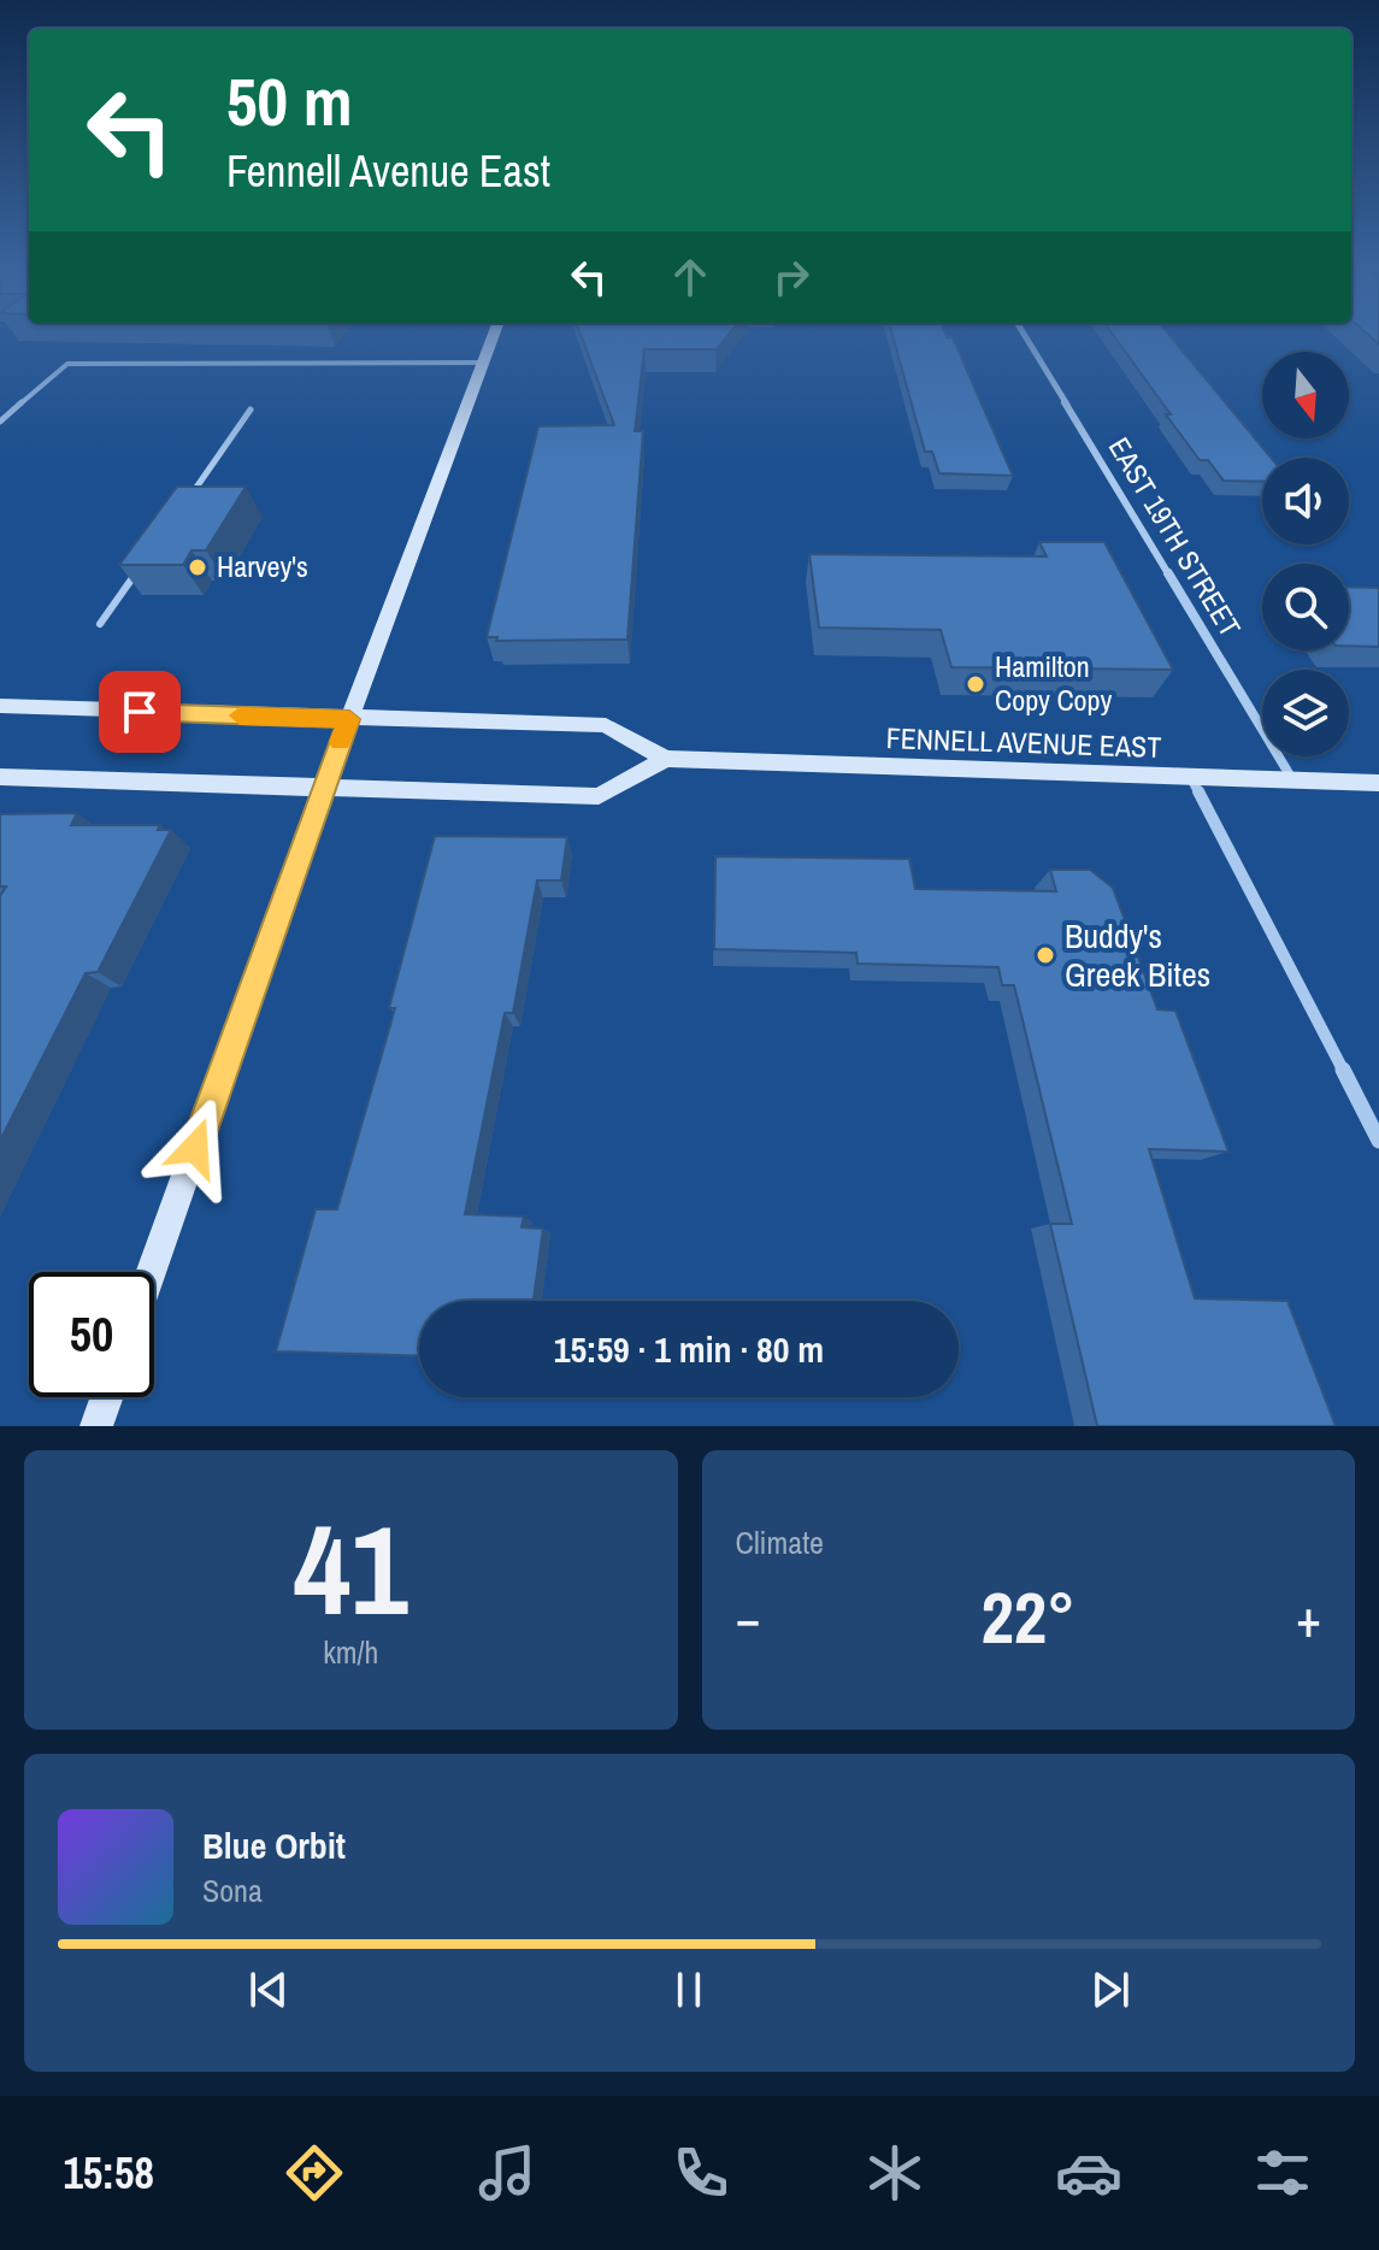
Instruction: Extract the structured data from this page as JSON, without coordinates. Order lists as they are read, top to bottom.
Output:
{
  "streets": {
    "main road": ["FENNELL AVENUE EAST"],
    "street": ["EAST 19TH STREET"]
  },
  "crossings": [
    ["EAST 19TH STREET", "FENNELL AVENUE EAST"]
  ],
  "places": ["Harvey's", "Hamilton Copy Copy", "Buddy's Greek Bites"],
  "north": "bottom",
  "page": {
    "turn": ["50 m", "Fennell Avenue East"],
    "limit": "50",
    "trip": "15:59 · 1 min · 80 m",
    "tile": [
      ["41", "km/h"],
      "Climate"
    ],
    "heat": ["−", "22°", "+"],
    "song": ["Blue Orbit", "Sona"],
    "tabs": "15:58"
  }
}
